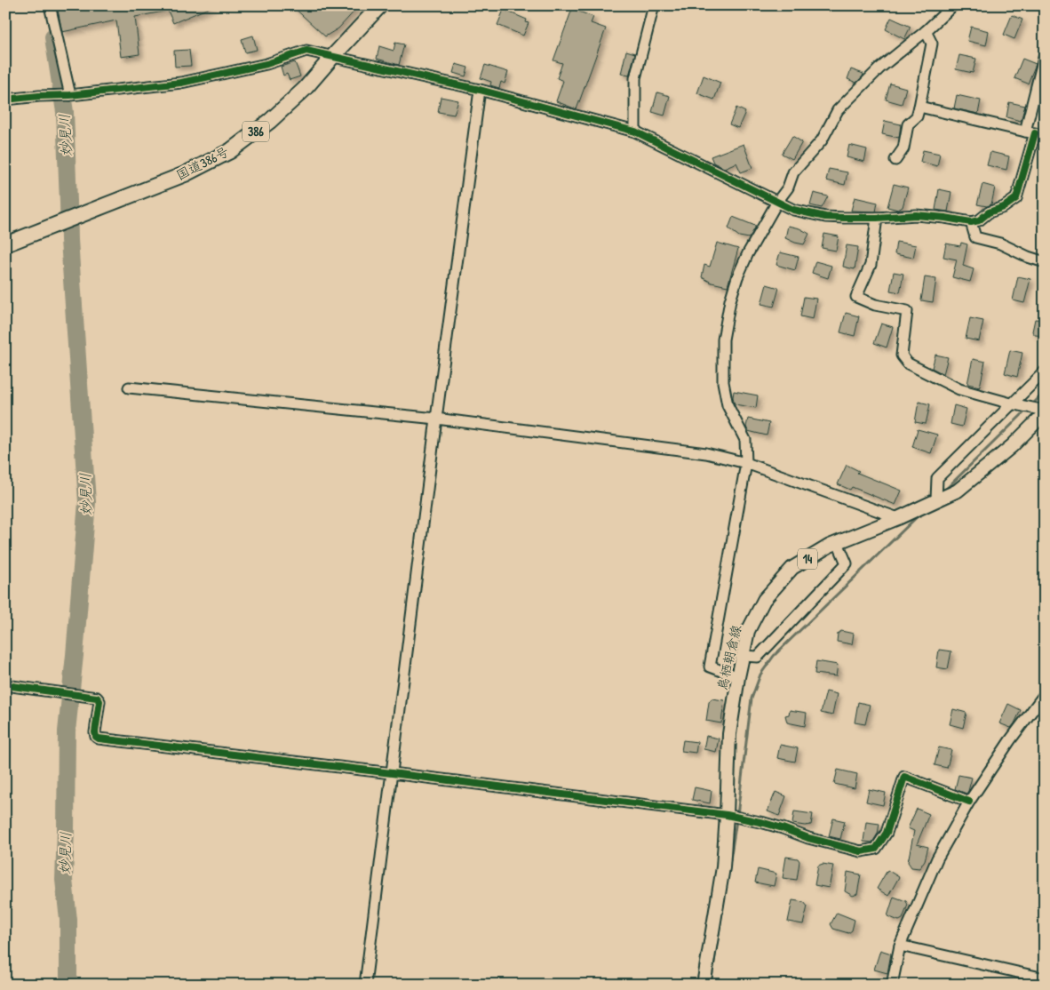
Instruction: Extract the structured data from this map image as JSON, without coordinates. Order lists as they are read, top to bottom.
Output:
{
  "streets": {
    "highway": ["386", "国道386号"],
    "main road": ["14", "鳥栖朝倉線"]
  },
  "water": ["妙見川"]
}
